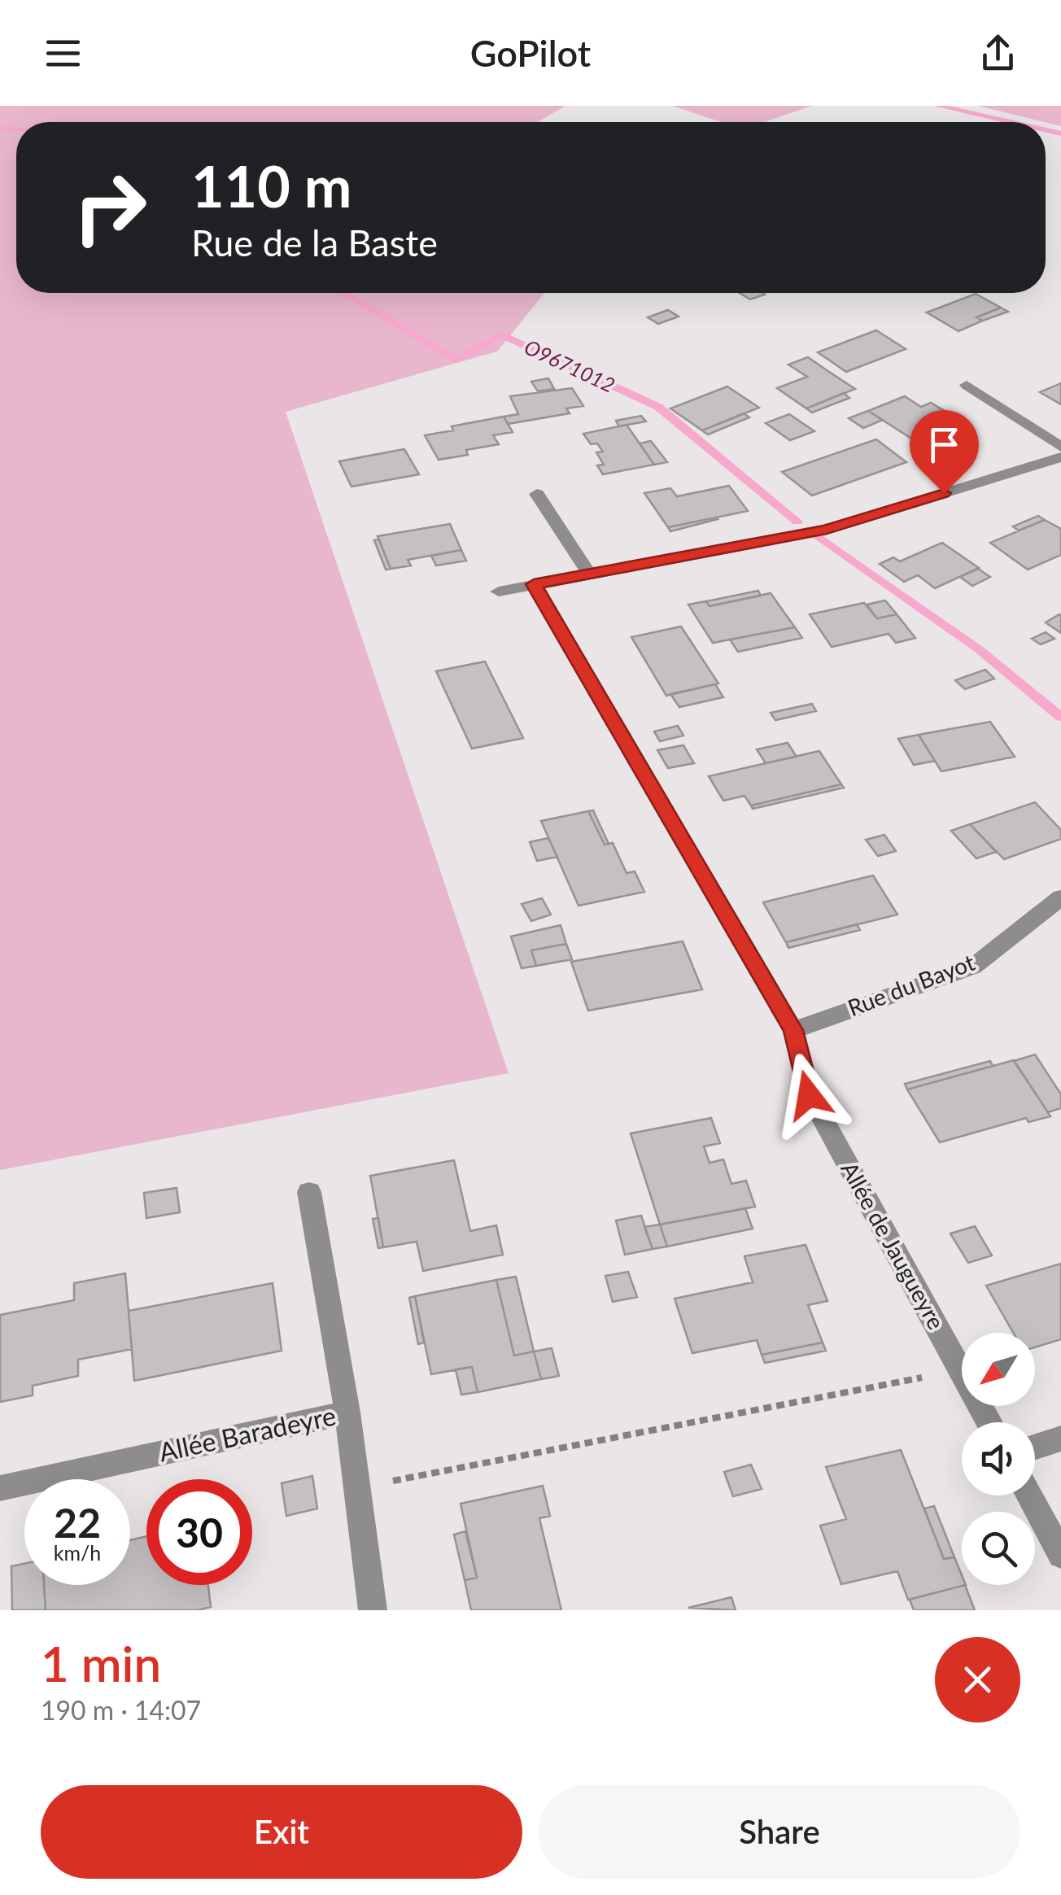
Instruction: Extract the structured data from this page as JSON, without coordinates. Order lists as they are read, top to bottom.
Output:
{
  "streets": {
    "street": ["Rue du Bayot", "Allée de Jaugueyre", "Allée Baradeyre"]
  },
  "crossings": [
    ["Rue du Bayot", "Allée de Jaugueyre"]
  ],
  "water": ["O9671012"],
  "north": "bottom left",
  "page": {
    "header": "GoPilot",
    "turn": ["110 m", "Rue de la Baste"],
    "speed": "22 km/h",
    "limit": "30",
    "heading": ["1 min", "190 m · 14:07"],
    "buttons": ["Exit", "Share"]
  }
}
